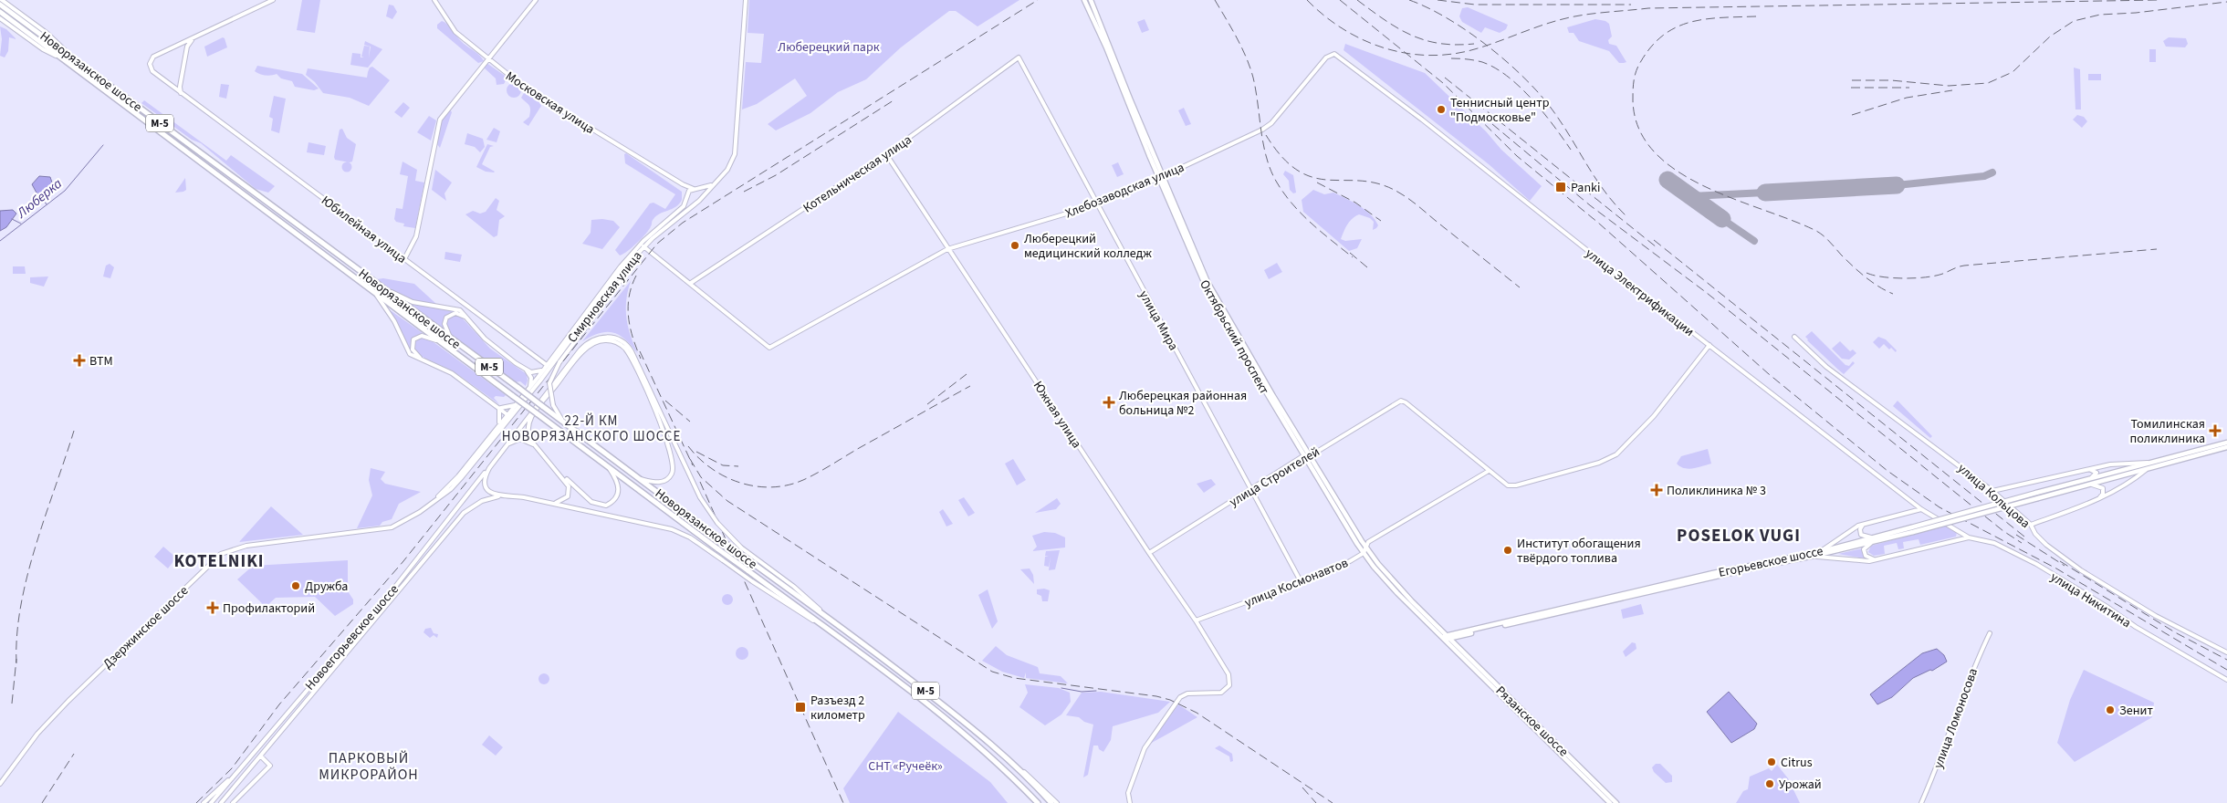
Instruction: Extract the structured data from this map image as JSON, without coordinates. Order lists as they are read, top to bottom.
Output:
{
  "streets": {
    "highway": ["Новорязанское шоссе", "М-5"],
    "main road": [
      "Московская улица",
      "Котельническая улица",
      "Хлебозаводская улица",
      "Юбилейная улица",
      "улица Электрификации",
      "Смирновская улица",
      "улица Мира",
      "Октябрьский проспект",
      "Южная улица",
      "улица Строителей",
      "улица Кольцова",
      "Егорьевское шоссе",
      "улица Космонавтов",
      "улица Никитина",
      "Дзержинское шоссе",
      "Новоегорьевское шоссе",
      "улица Ломоносова",
      "Рязанское шоссе"
    ]
  },
  "crossings": [
    ["Новорязанское шоссе", "М-5"],
    ["Новорязанское шоссе", "Новоегорьевское шоссе"],
    ["Московская улица", "Смирновская улица"],
    ["М-5", "Смирновская улица"],
    ["М-5", "Дзержинское шоссе"],
    ["М-5", "Новоегорьевское шоссе"],
    ["Котельническая улица", "улица Мира"],
    ["Котельническая улица", "Южная улица"],
    ["Хлебозаводская улица", "улица Электрификации"],
    ["Хлебозаводская улица", "улица Мира"],
    ["Хлебозаводская улица", "Октябрьский проспект"],
    ["Хлебозаводская улица", "Южная улица"],
    ["Юбилейная улица", "Смирновская улица"],
    ["улица Электрификации", "улица Никитина"],
    ["Смирновская улица", "Дзержинское шоссе"],
    ["улица Мира", "улица Строителей"],
    ["улица Мира", "улица Космонавтов"],
    ["Октябрьский проспект", "улица Строителей"],
    ["Октябрьский проспект", "Егорьевское шоссе"],
    ["Октябрьский проспект", "улица Космонавтов"],
    ["Октябрьский проспект", "Рязанское шоссе"],
    ["Южная улица", "улица Строителей"],
    ["Южная улица", "улица Космонавтов"],
    ["Егорьевское шоссе", "Рязанское шоссе"]
  ],
  "districts": [
    "22-Й КМ НОВОРЯЗАНСКОГО ШОССЕ",
    "POSELOK VUGI",
    "KOTELNIKI",
    "ПАРКОВЫЙ МИКРОРАЙОН"
  ],
  "water": ["Люберка"],
  "parks": ["Люберецкий парк", "СНТ «Ручеёк»"],
  "places": {
    "other": [
      "Теннисный центр \"Подмосковье\"",
      "Люберецкий медицинский колледж",
      "Институт обогащения твёрдого топлива",
      "Дружба",
      "Зенит",
      "Citrus",
      "Урожай"
    ],
    "transit": ["Panki", "Разъезд 2 километр"],
    "health": [
      "ВТМ",
      "Люберецкая районная больница №2",
      "Томилинская поликлиника",
      "Поликлиника № 3",
      "Профилакторий"
    ]
  }
}
